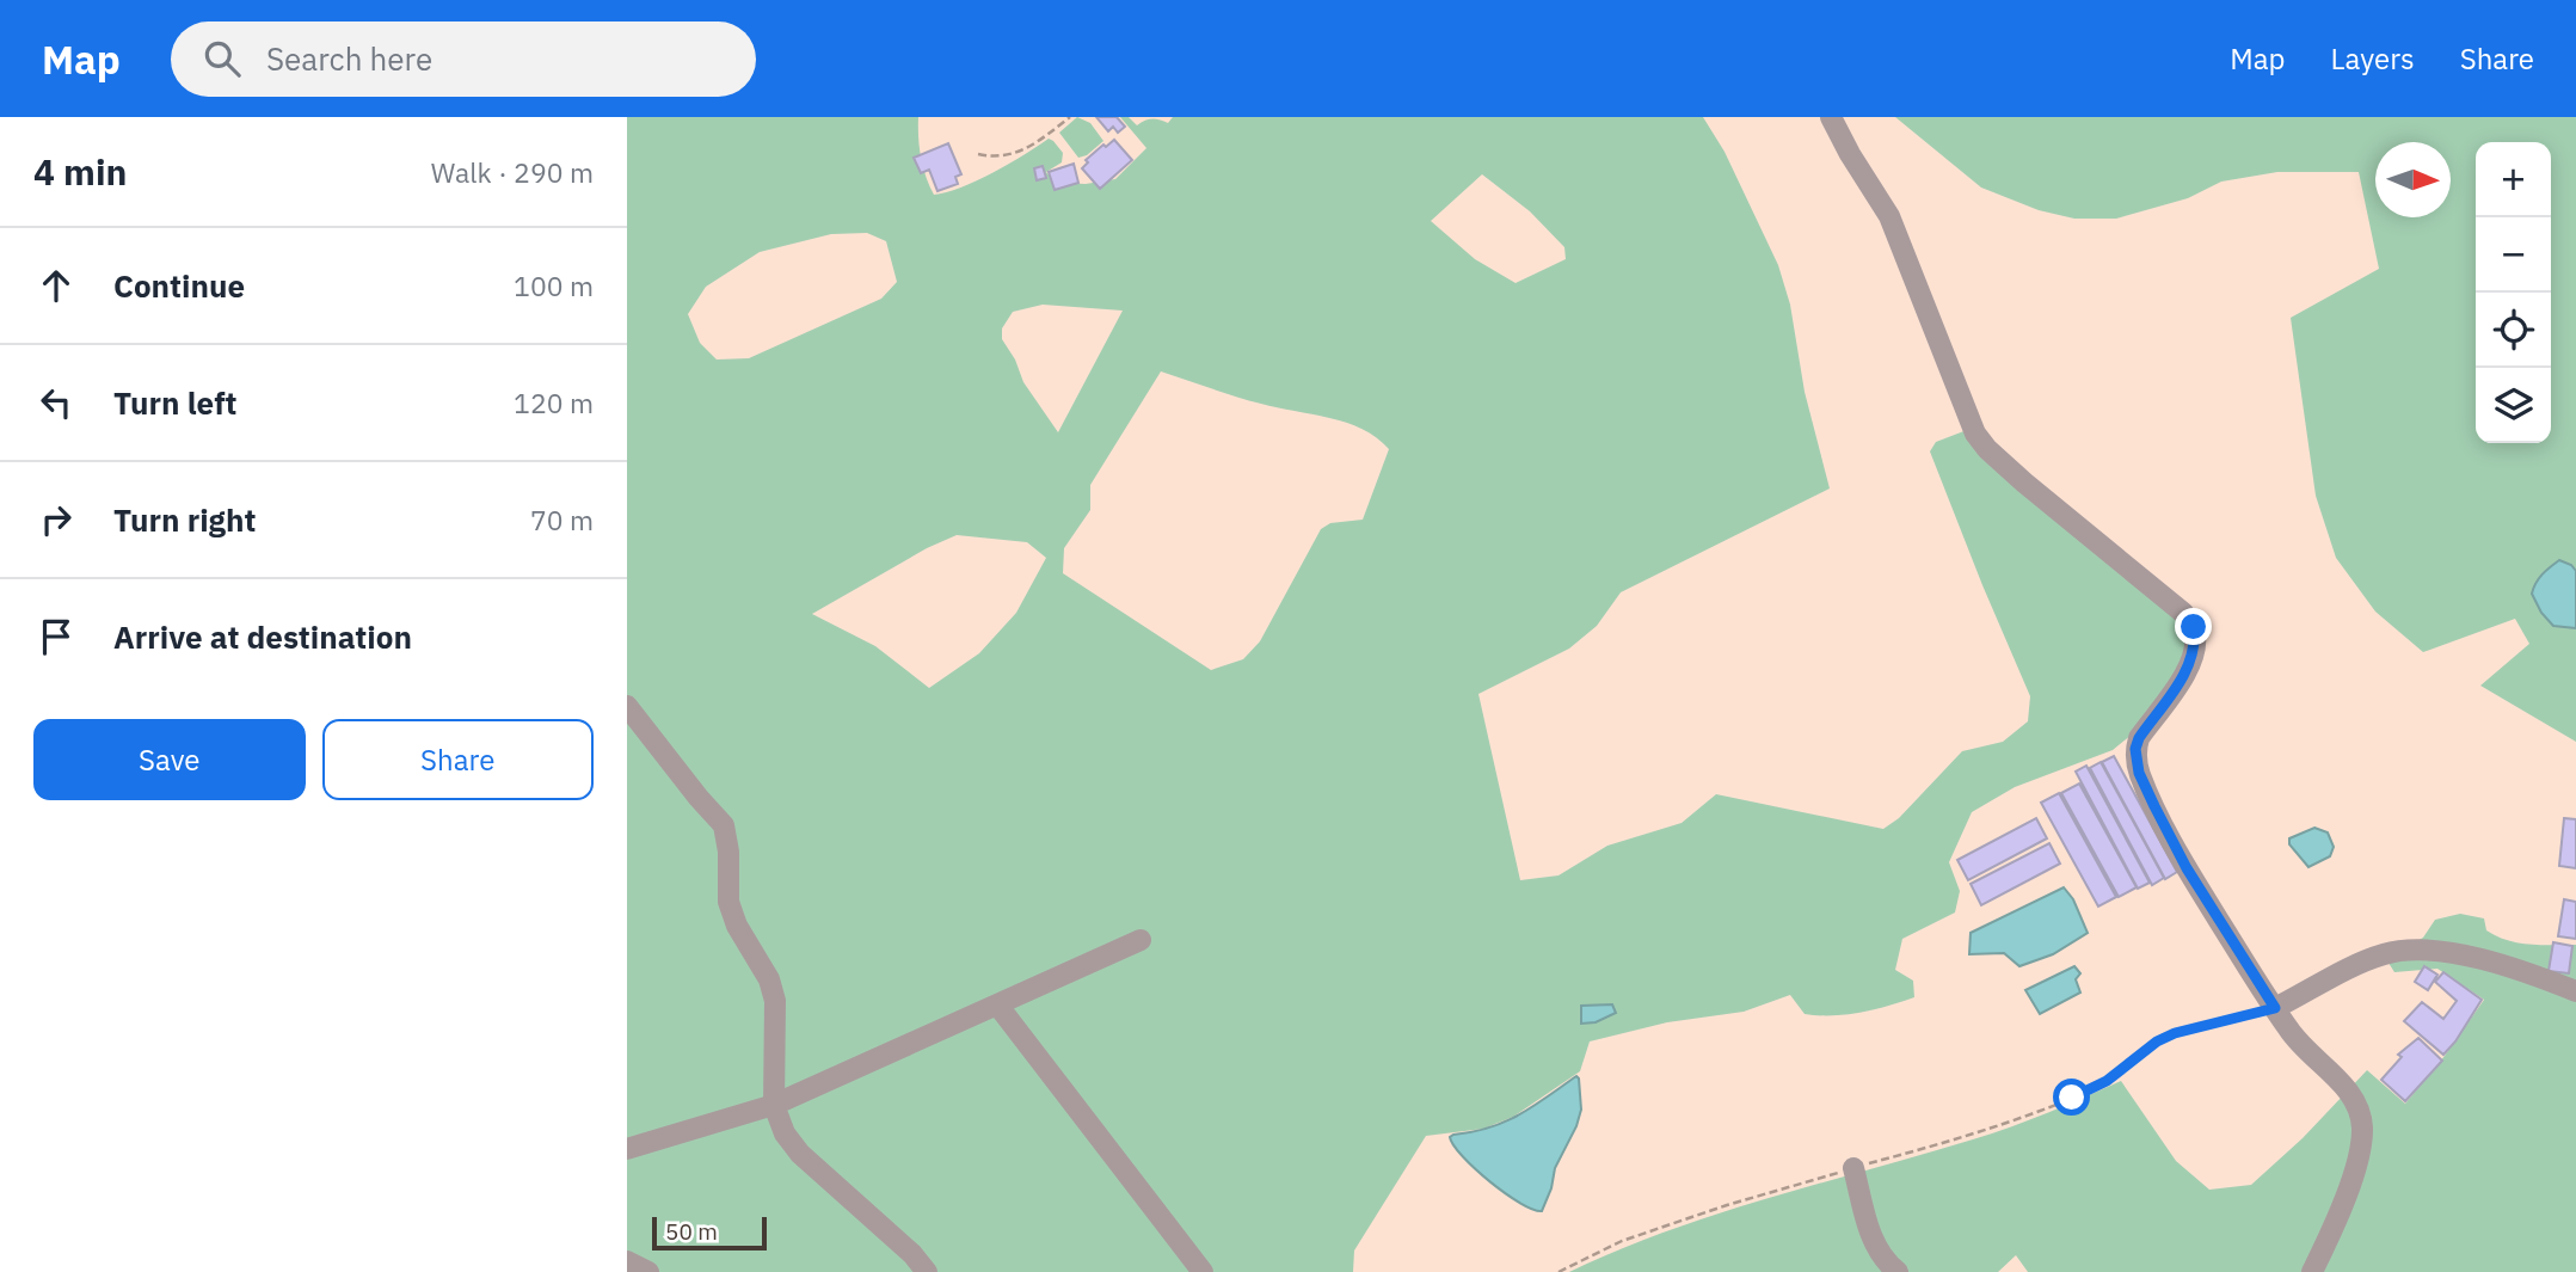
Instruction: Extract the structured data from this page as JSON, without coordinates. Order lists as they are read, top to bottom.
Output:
{
  "scale_bar": "50 m",
  "north": "right",
  "page": {
    "header": "Map",
    "search": "Search here",
    "nav": ["Map", "Layers", "Share"],
    "heading": ["4 min", "Walk · 290 m"],
    "map_buttons": ["+", "−"],
    "list": [
      ["Continue", "100 m"],
      ["Turn left", "120 m"],
      ["Turn right", "70 m"],
      "Arrive at destination"
    ],
    "buttons": ["Save", "Share"],
    "scale": "50 m"
  }
}
